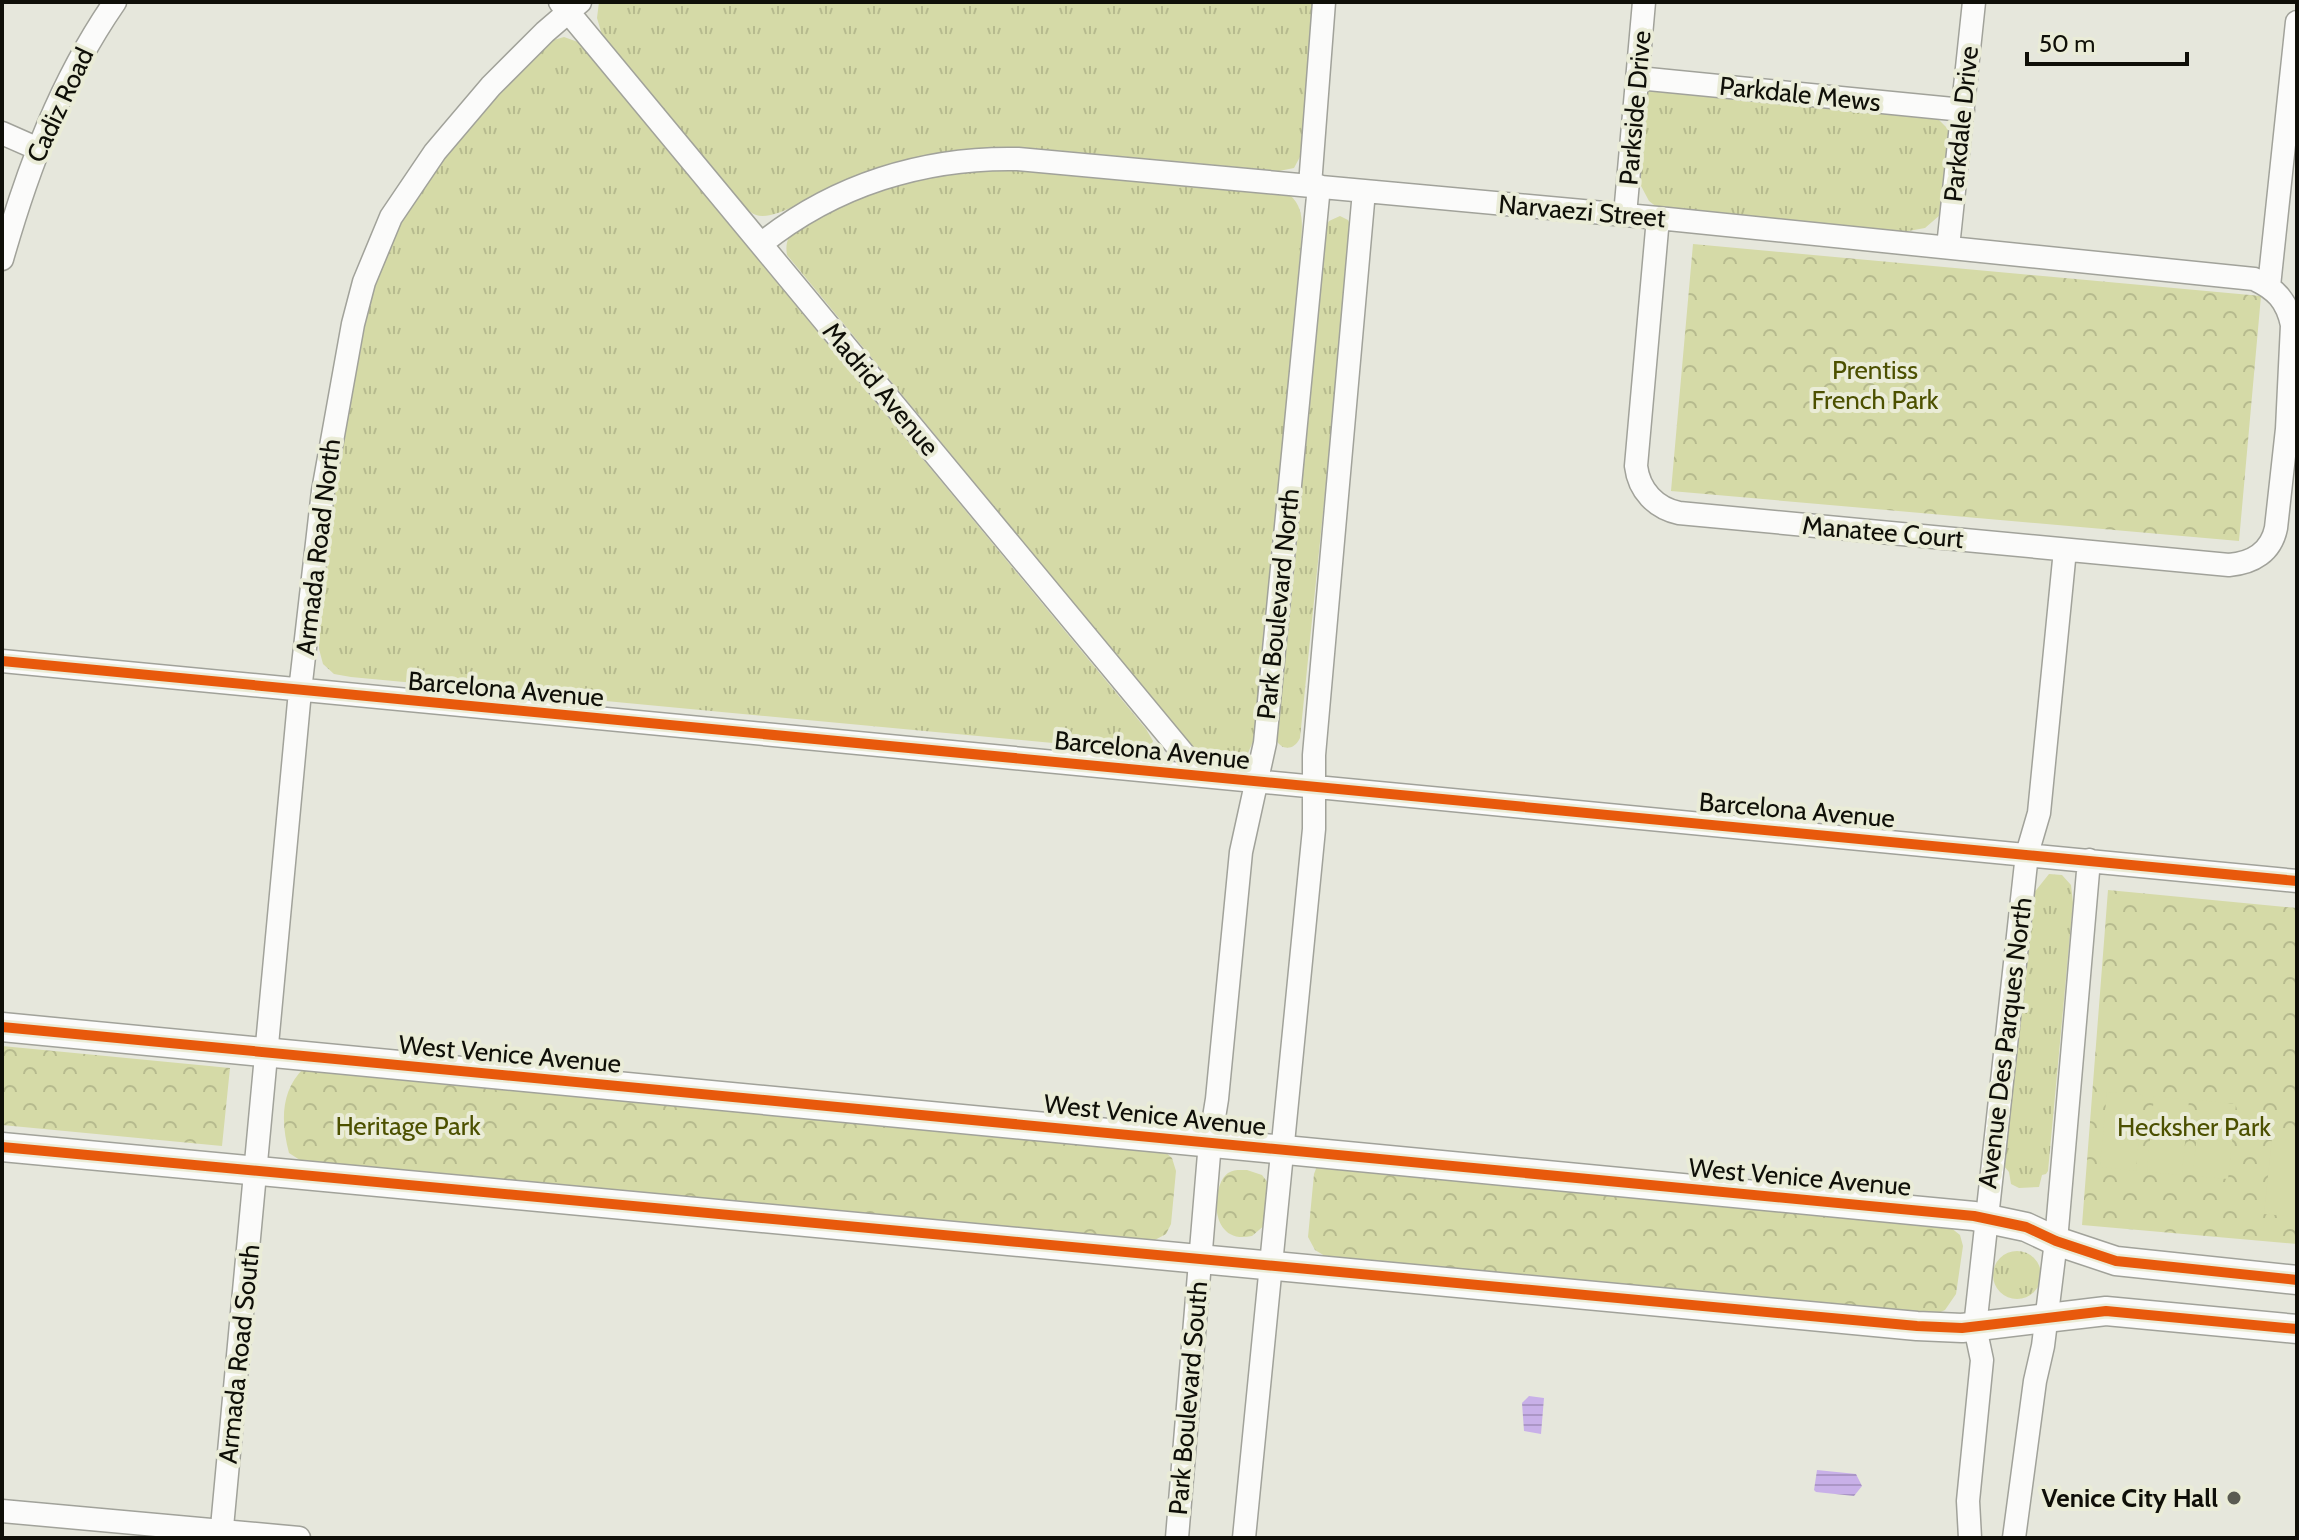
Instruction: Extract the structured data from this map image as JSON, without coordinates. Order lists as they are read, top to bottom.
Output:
{
  "streets": {
    "street": [
      "Parkdale Mews",
      "Cadiz Road",
      "Parkside Drive",
      "Parkdale Drive",
      "Narvaezi Street",
      "Madrid Avenue",
      "Manatee Court",
      "Armada Road North",
      "Park Boulevard North",
      "Barcelona Avenue",
      "Avenue Des Parques North",
      "West Venice Avenue",
      "Armada Road South",
      "Park Boulevard South"
    ]
  },
  "crossings": [
    ["Parkdale Mews", "Parkside Drive"],
    ["Parkdale Mews", "Parkdale Drive"],
    ["Parkside Drive", "Narvaezi Street"],
    ["Parkdale Drive", "Narvaezi Street"],
    ["Narvaezi Street", "Madrid Avenue"],
    ["Narvaezi Street", "Manatee Court"],
    ["Narvaezi Street", "Park Boulevard North"],
    ["Madrid Avenue", "Armada Road North"],
    ["Madrid Avenue", "Barcelona Avenue"],
    ["Manatee Court", "Avenue Des Parques North"],
    ["Armada Road North", "Barcelona Avenue"],
    ["Armada Road North", "West Venice Avenue"],
    ["Armada Road North", "Armada Road South"],
    ["Park Boulevard North", "Barcelona Avenue"],
    ["Park Boulevard North", "West Venice Avenue"],
    ["Park Boulevard North", "Park Boulevard South"],
    ["Barcelona Avenue", "Avenue Des Parques North"],
    ["Avenue Des Parques North", "West Venice Avenue"]
  ],
  "parks": ["Prentiss French Park", "Heritage Park", "Hecksher Park"],
  "places": ["Venice City Hall"],
  "scale_bar": "50 m"
}
